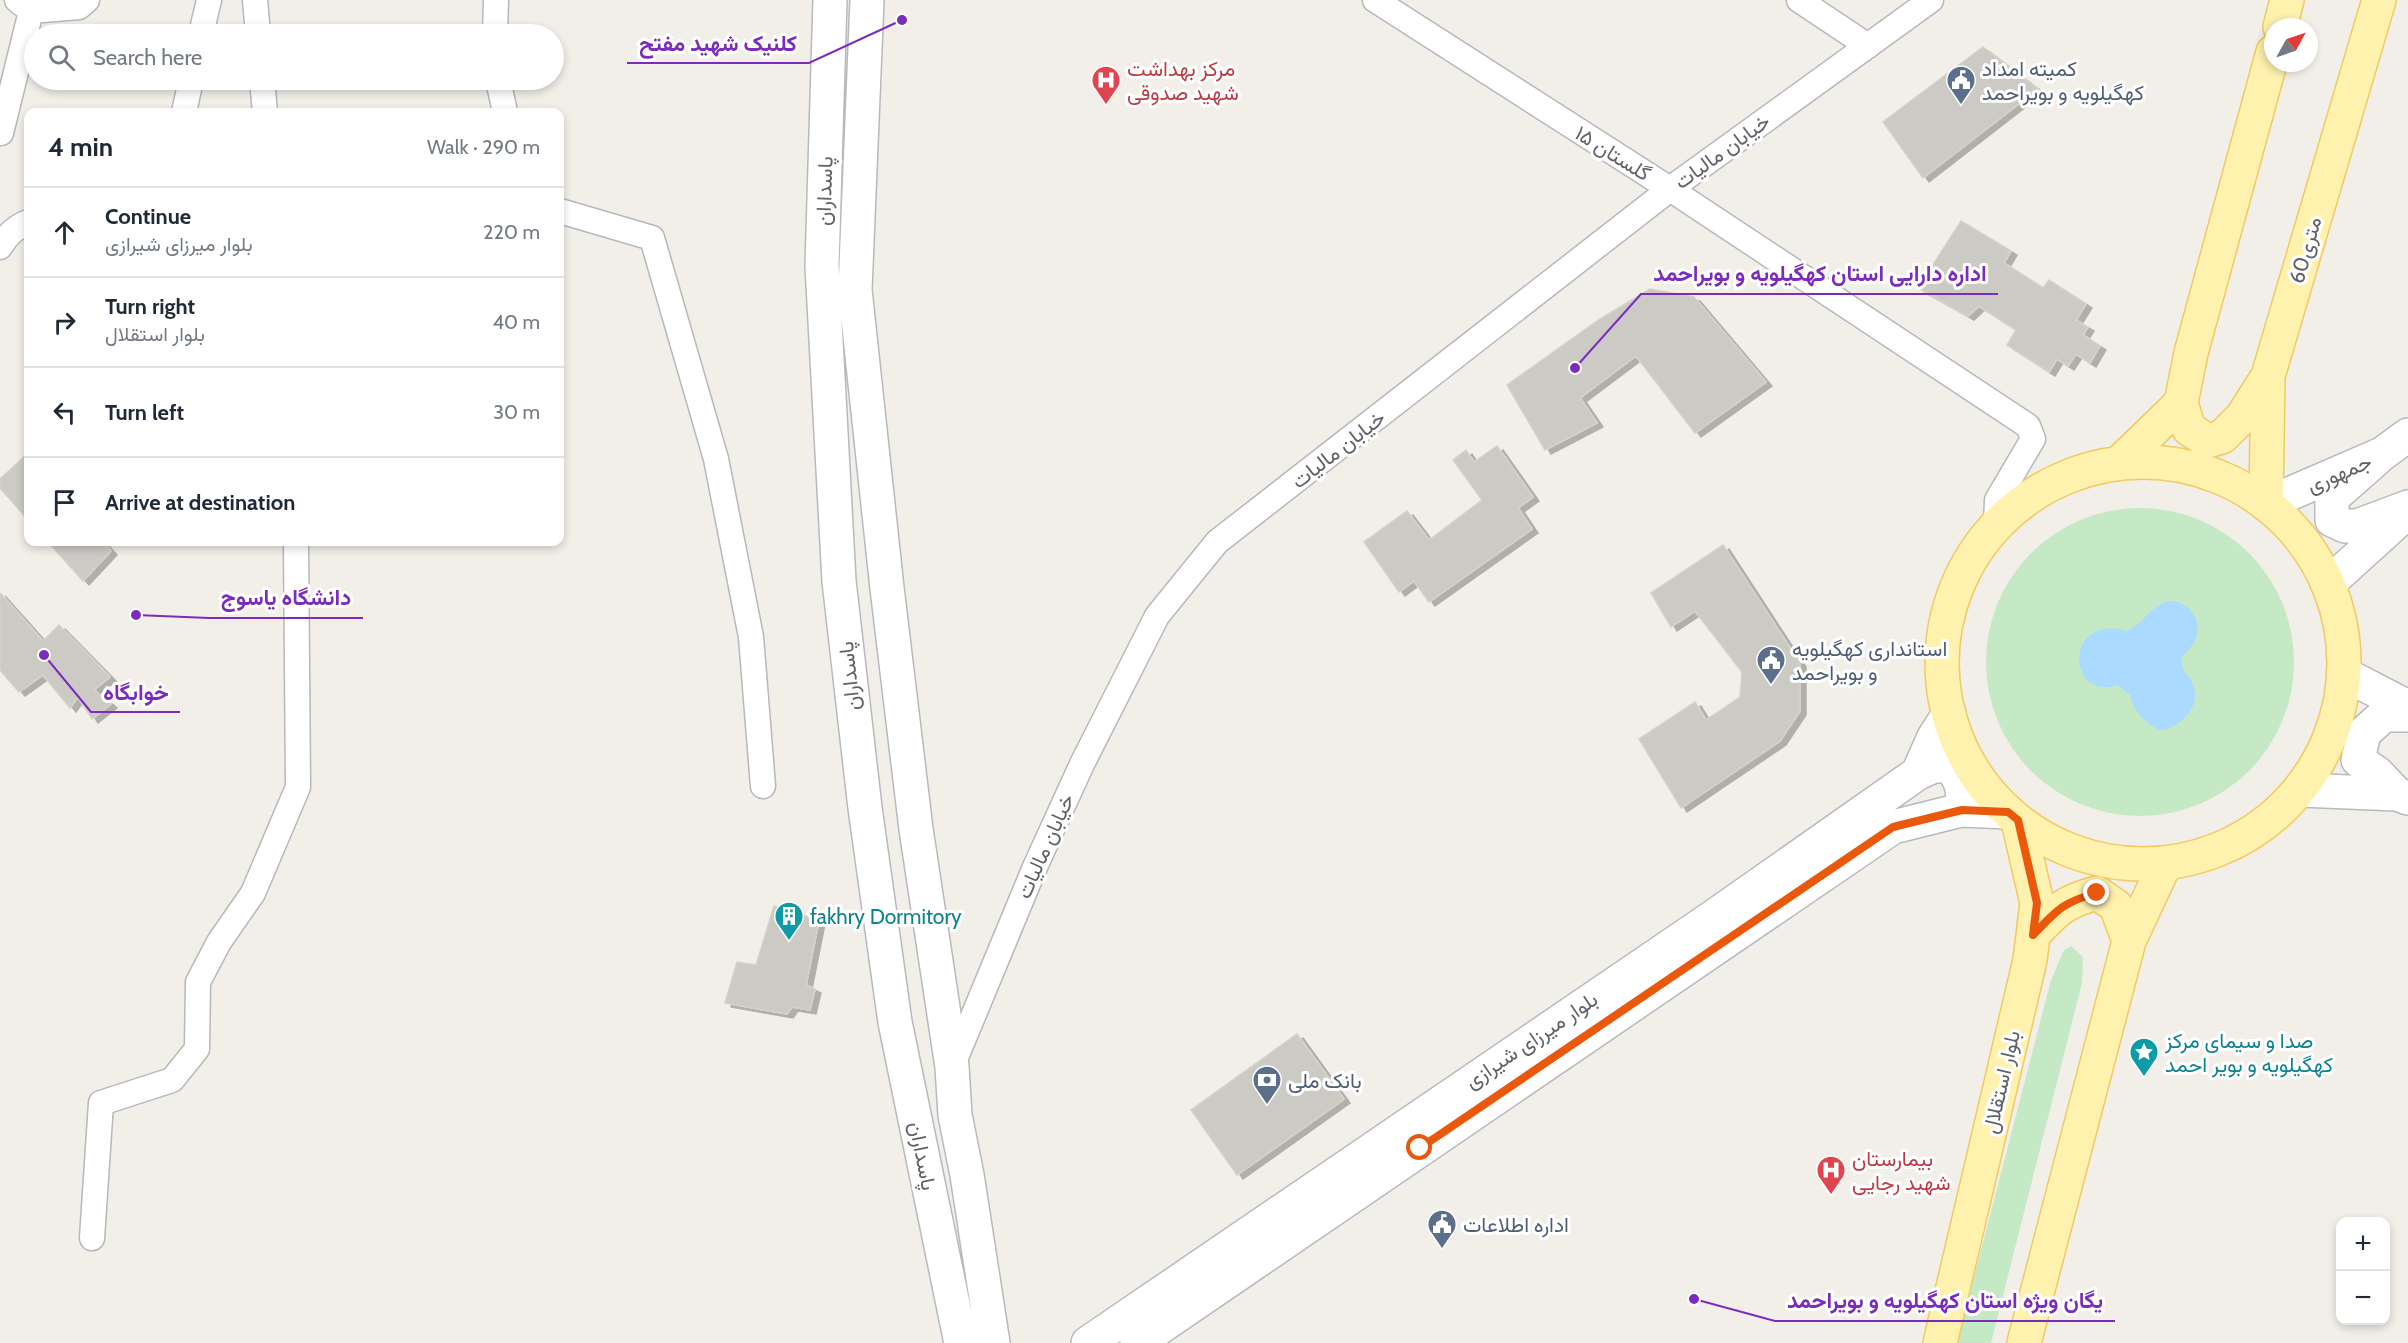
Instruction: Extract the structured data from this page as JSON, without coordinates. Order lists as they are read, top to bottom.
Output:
{
  "streets": {
    "main road": [
      "پاسداران",
      "60متری",
      "جمهوری",
      "بلوار میرزای شیرازی",
      "بلوار استقلال"
    ],
    "street": ["خیابان مالیات", "گلستان ۱۵"]
  },
  "crossings": [
    ["خیابان مالیات", "گلستان ۱۵"],
    ["خیابان مالیات", "پاسداران"],
    ["60متری", "جمهوری"],
    ["بلوار میرزای شیرازی", "بلوار استقلال"]
  ],
  "places": {
    "other": [
      "کلنیک شهید مفتح",
      "اداره دارایی استان کهگیلویه و بویراحمد",
      "دانشگاه یاسوج",
      "خوابگاه",
      "یگان ویژه استان کهگیلویه و بویراحمد"
    ],
    "hospital": ["مرکز بهداشت شهید صدوقی", "بیمارستان شهید رجایی"],
    "public building": ["کمیته امداد کهگیلویه و بویراحمد", "استانداری کهگیلویه و بویراحمد", "اداره اطلاعات"],
    "building": ["fakhry Dormitory"],
    "place": ["صدا و سیمای مرکز کهگیلویه و بویر احمد"],
    "bank": ["بانک ملی"]
  },
  "north": "top right",
  "page": {
    "search": "Search here",
    "heading": ["4 min", "Walk · 290 m"],
    "list": [
      ["Continue", "بلوار میرزای شیرازی", "220 m"],
      ["Turn right", "بلوار استقلال", "40 m"],
      ["Turn left", "30 m"],
      "Arrive at destination"
    ],
    "map_buttons": ["+", "−"]
  }
}
